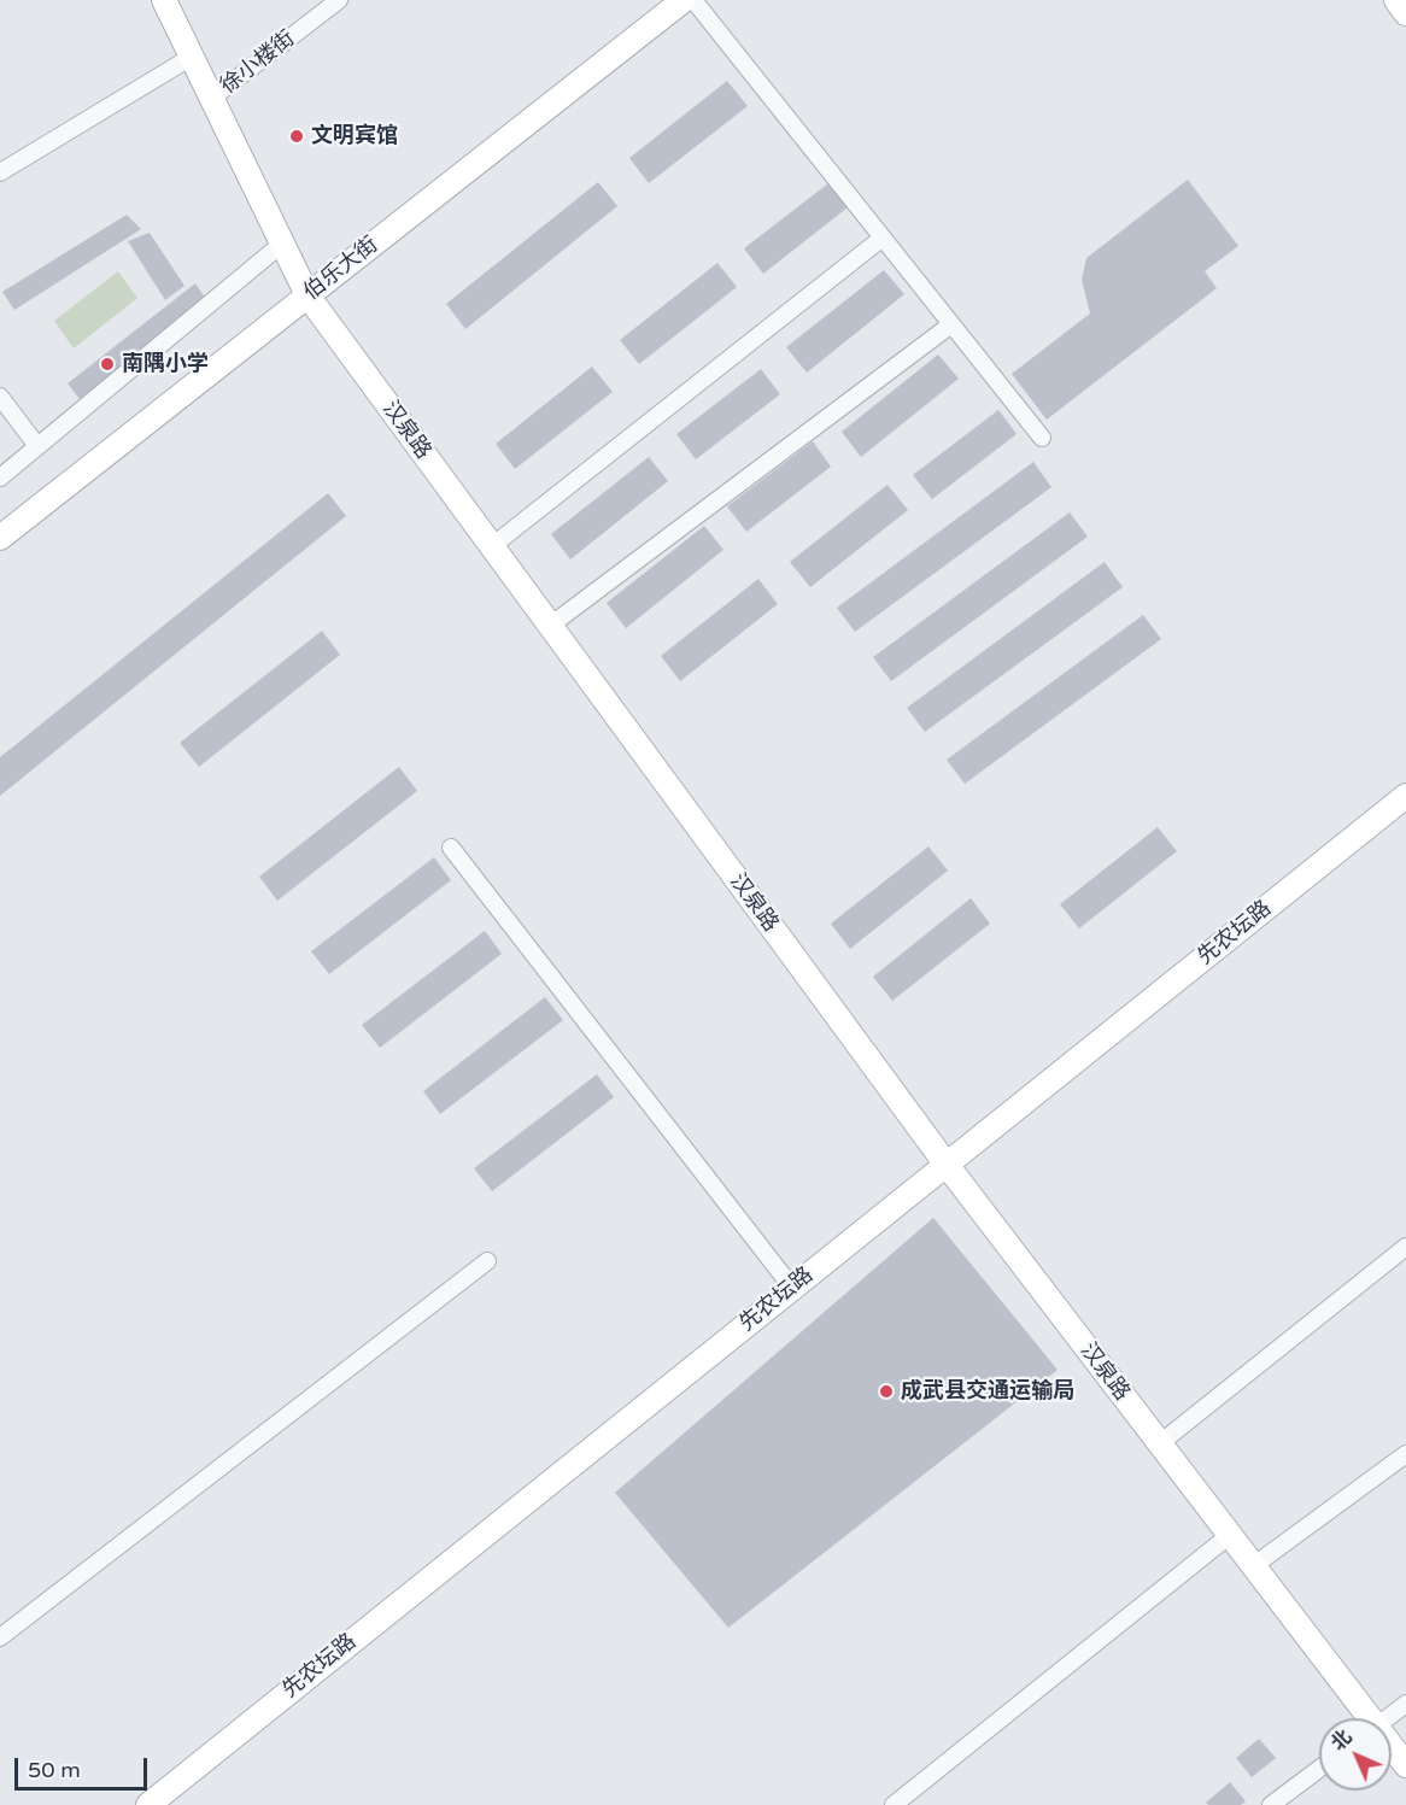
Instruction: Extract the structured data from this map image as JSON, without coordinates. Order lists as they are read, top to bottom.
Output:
{
  "streets": {
    "street": [
      "徐小楼街",
      "伯乐大街",
      "汉泉路",
      "先农坛路"
    ]
  },
  "crossings": [
    ["徐小楼街", "汉泉路"],
    ["伯乐大街", "汉泉路"],
    ["汉泉路", "先农坛路"]
  ],
  "places": ["文明宾馆", "南隅小学", "成武县交通运输局"],
  "scale_bar": "50 m",
  "north": "top left"
}
